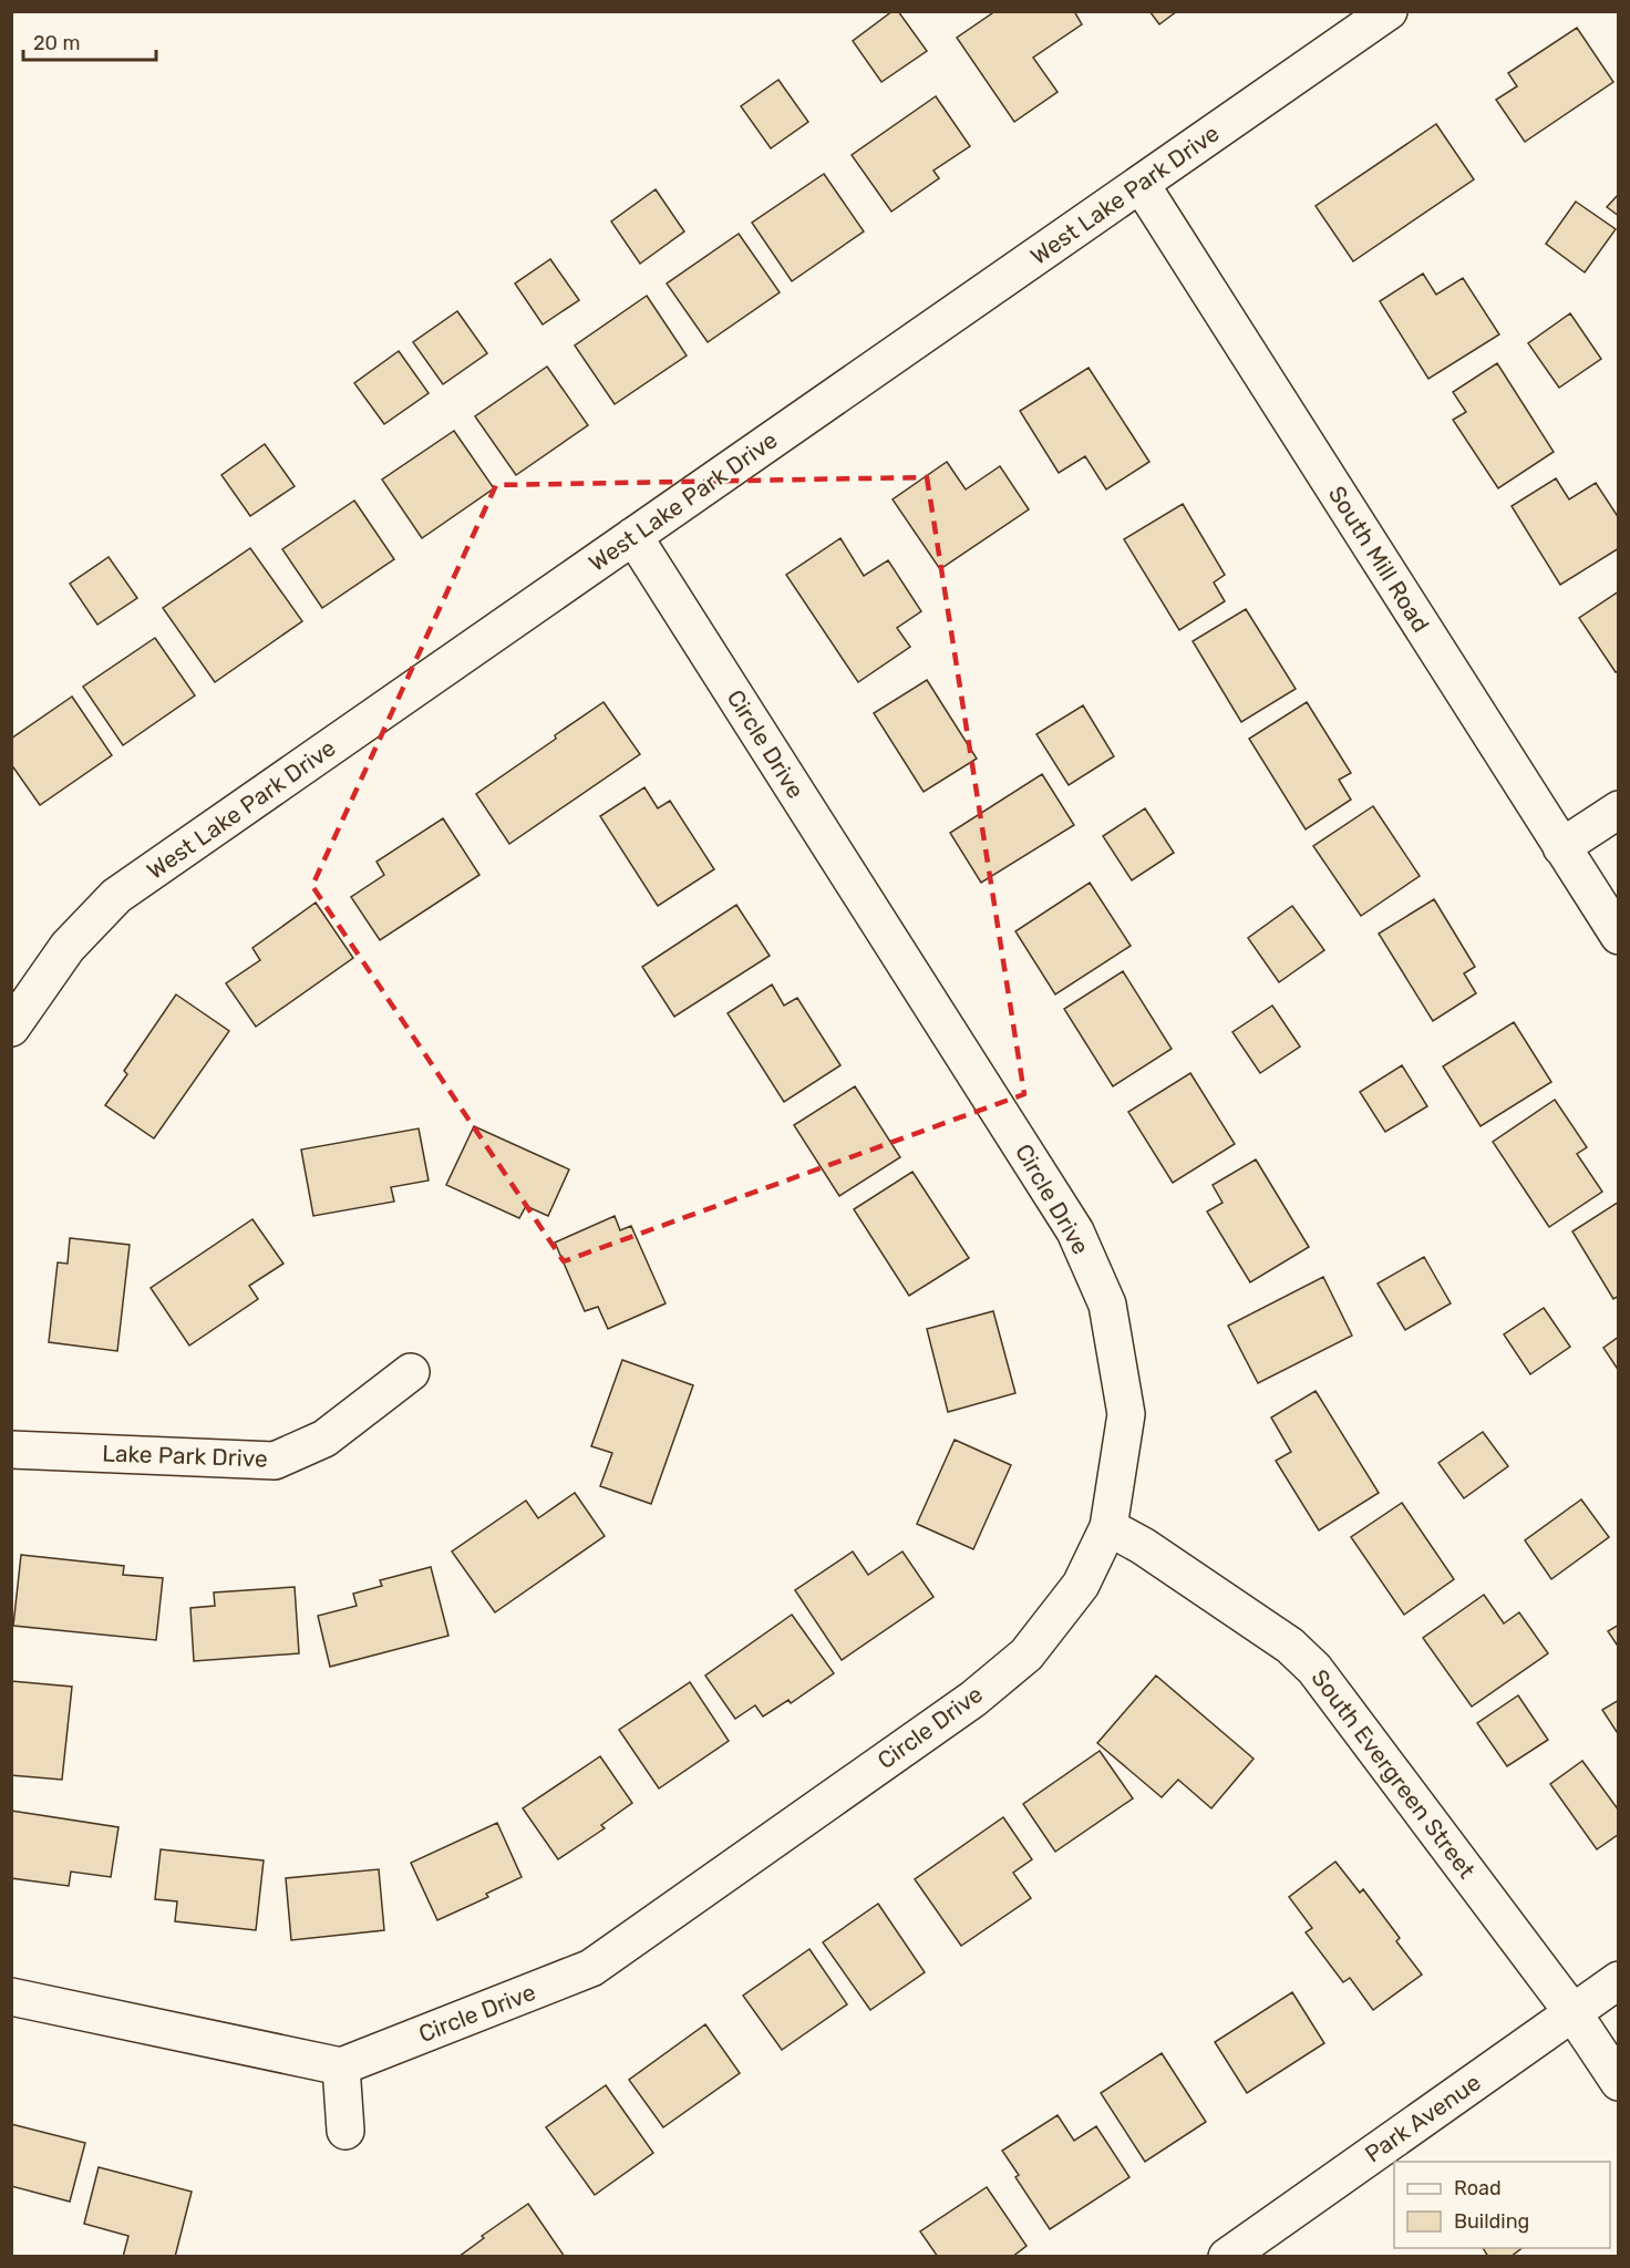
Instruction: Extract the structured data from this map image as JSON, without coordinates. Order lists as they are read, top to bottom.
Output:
{
  "streets": {
    "street": [
      "West Lake Park Drive",
      "South Mill Road",
      "Circle Drive",
      "Lake Park Drive",
      "South Evergreen Street",
      "Park Avenue"
    ]
  },
  "crossings": [
    ["West Lake Park Drive", "South Mill Road"],
    ["West Lake Park Drive", "Circle Drive"],
    ["Circle Drive", "South Evergreen Street"],
    ["South Evergreen Street", "Park Avenue"]
  ],
  "legend": ["Road", "Building"],
  "scale_bar": "20 m"
}
